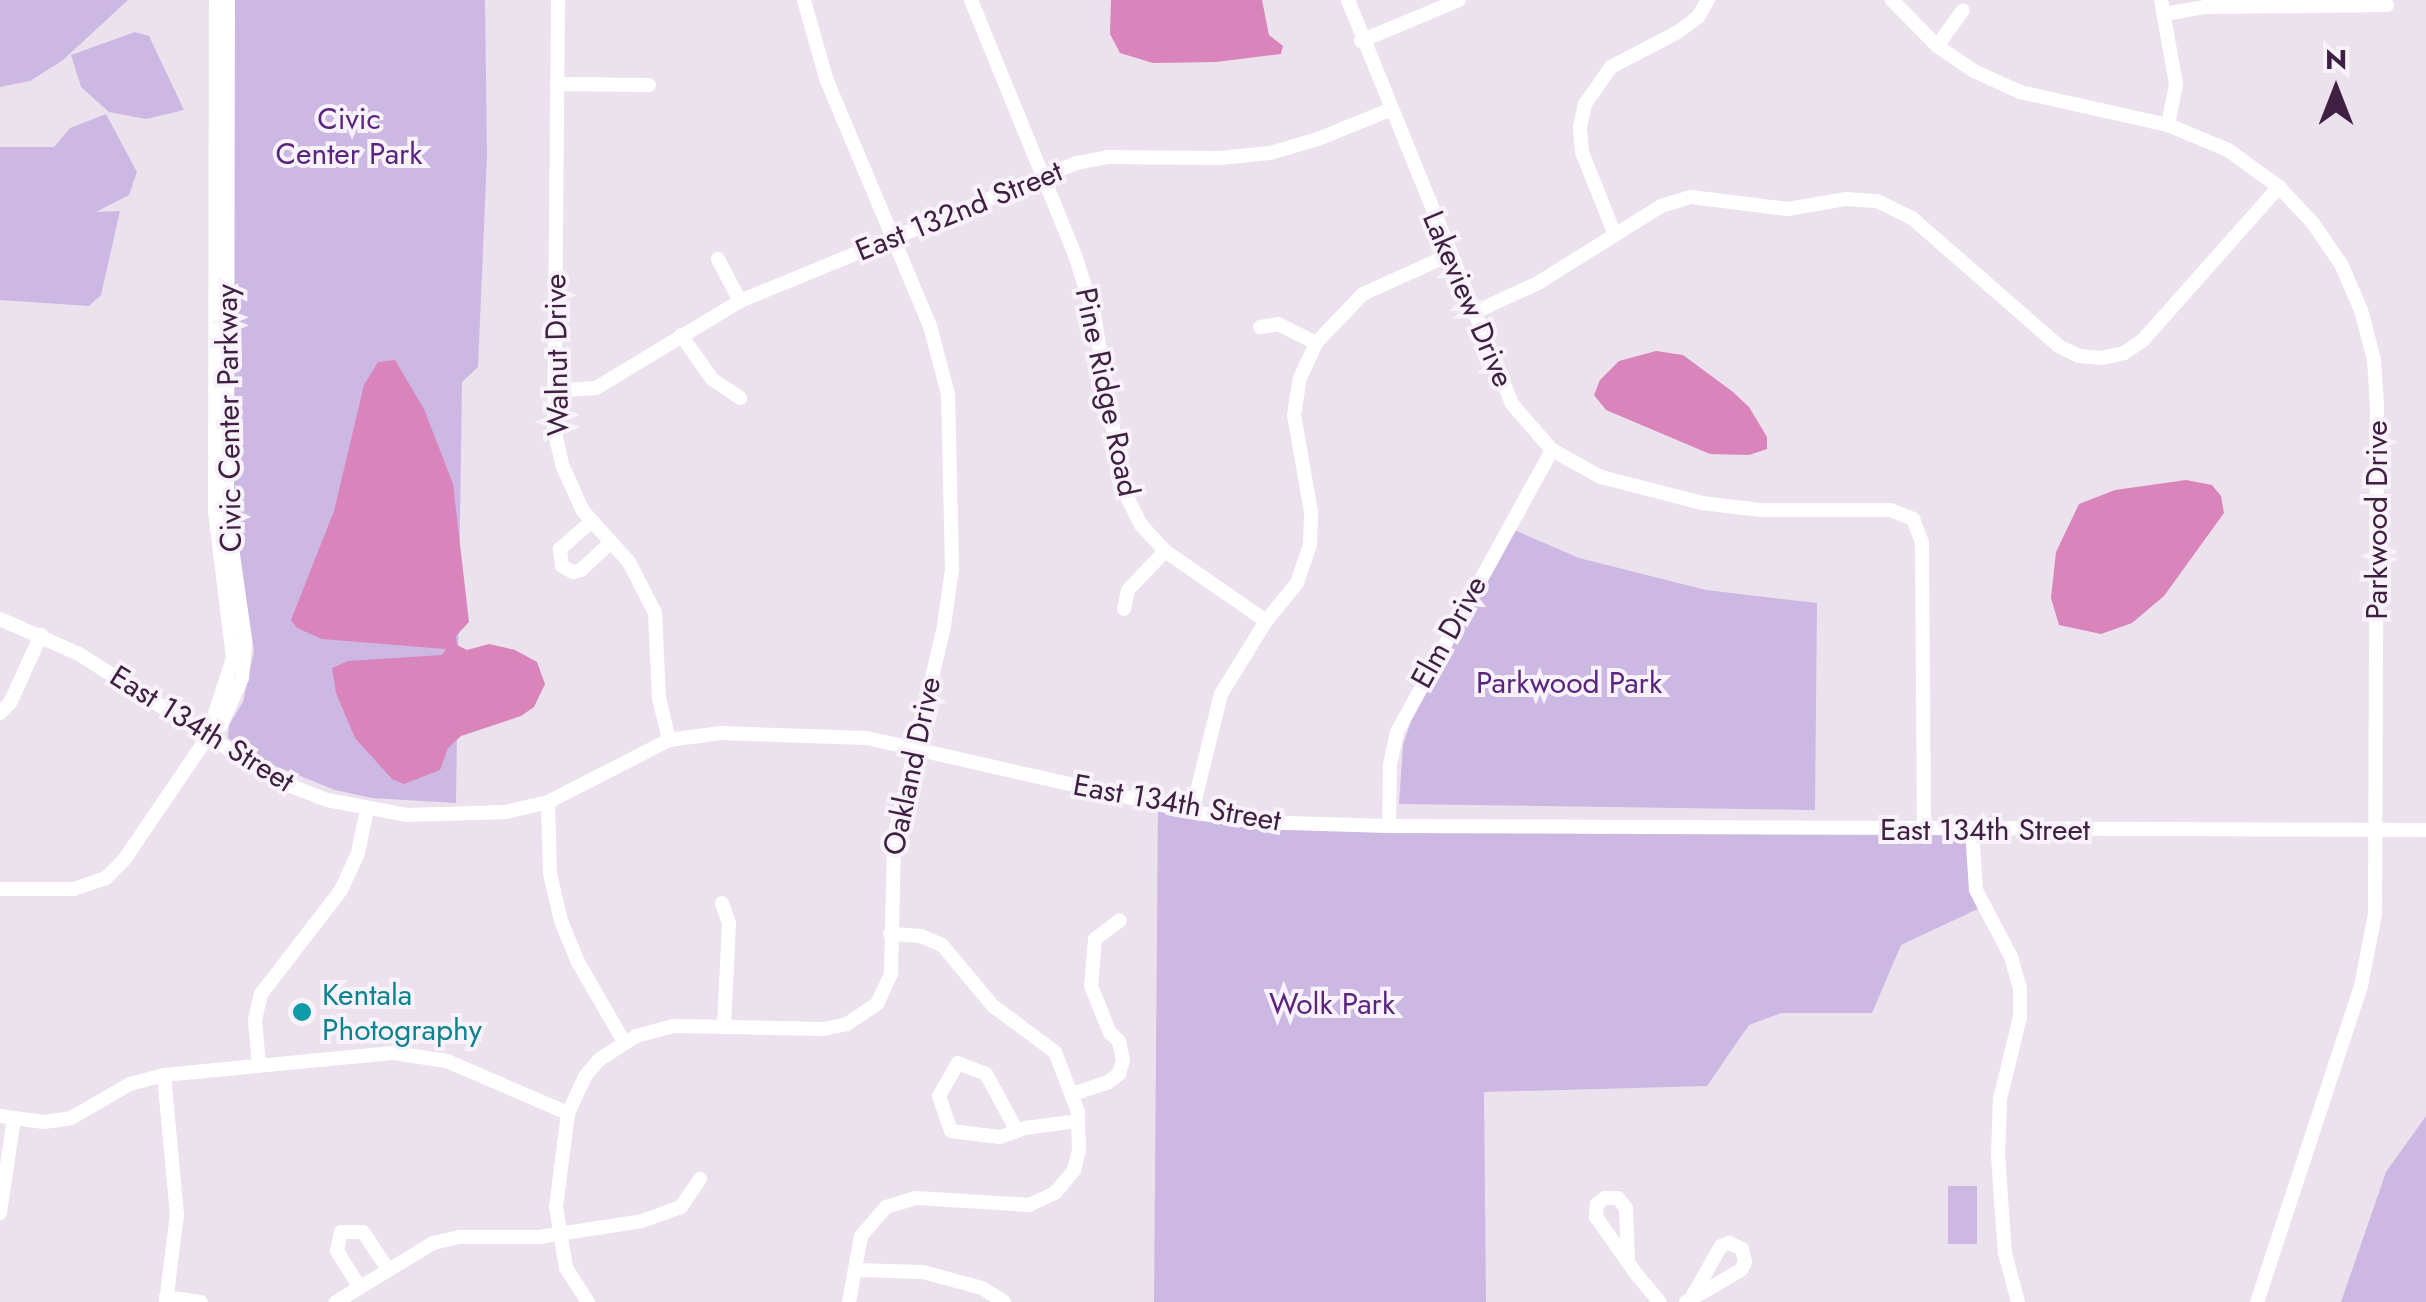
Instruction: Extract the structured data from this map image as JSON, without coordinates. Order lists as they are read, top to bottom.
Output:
{
  "streets": {
    "street": [
      "East 132nd Street",
      "Lakeview Drive",
      "Walnut Drive",
      "Pine Ridge Road",
      "Civic Center Parkway",
      "Parkwood Drive",
      "Elm Drive",
      "East 134th Street",
      "Oakland Drive"
    ]
  },
  "crossings": [
    ["East 132nd Street", "Lakeview Drive"],
    ["East 132nd Street", "Walnut Drive"],
    ["East 132nd Street", "Pine Ridge Road"],
    ["East 132nd Street", "Oakland Drive"],
    ["Lakeview Drive", "Elm Drive"],
    ["Lakeview Drive", "East 134th Street"],
    ["Walnut Drive", "East 134th Street"],
    ["Civic Center Parkway", "East 134th Street"],
    ["Parkwood Drive", "East 134th Street"],
    ["Elm Drive", "East 134th Street"],
    ["East 134th Street", "Oakland Drive"]
  ],
  "parks": ["Civic Center Park", "Parkwood Park", "Wolk Park"],
  "places": ["Kentala Photography"],
  "north": "top"
}
